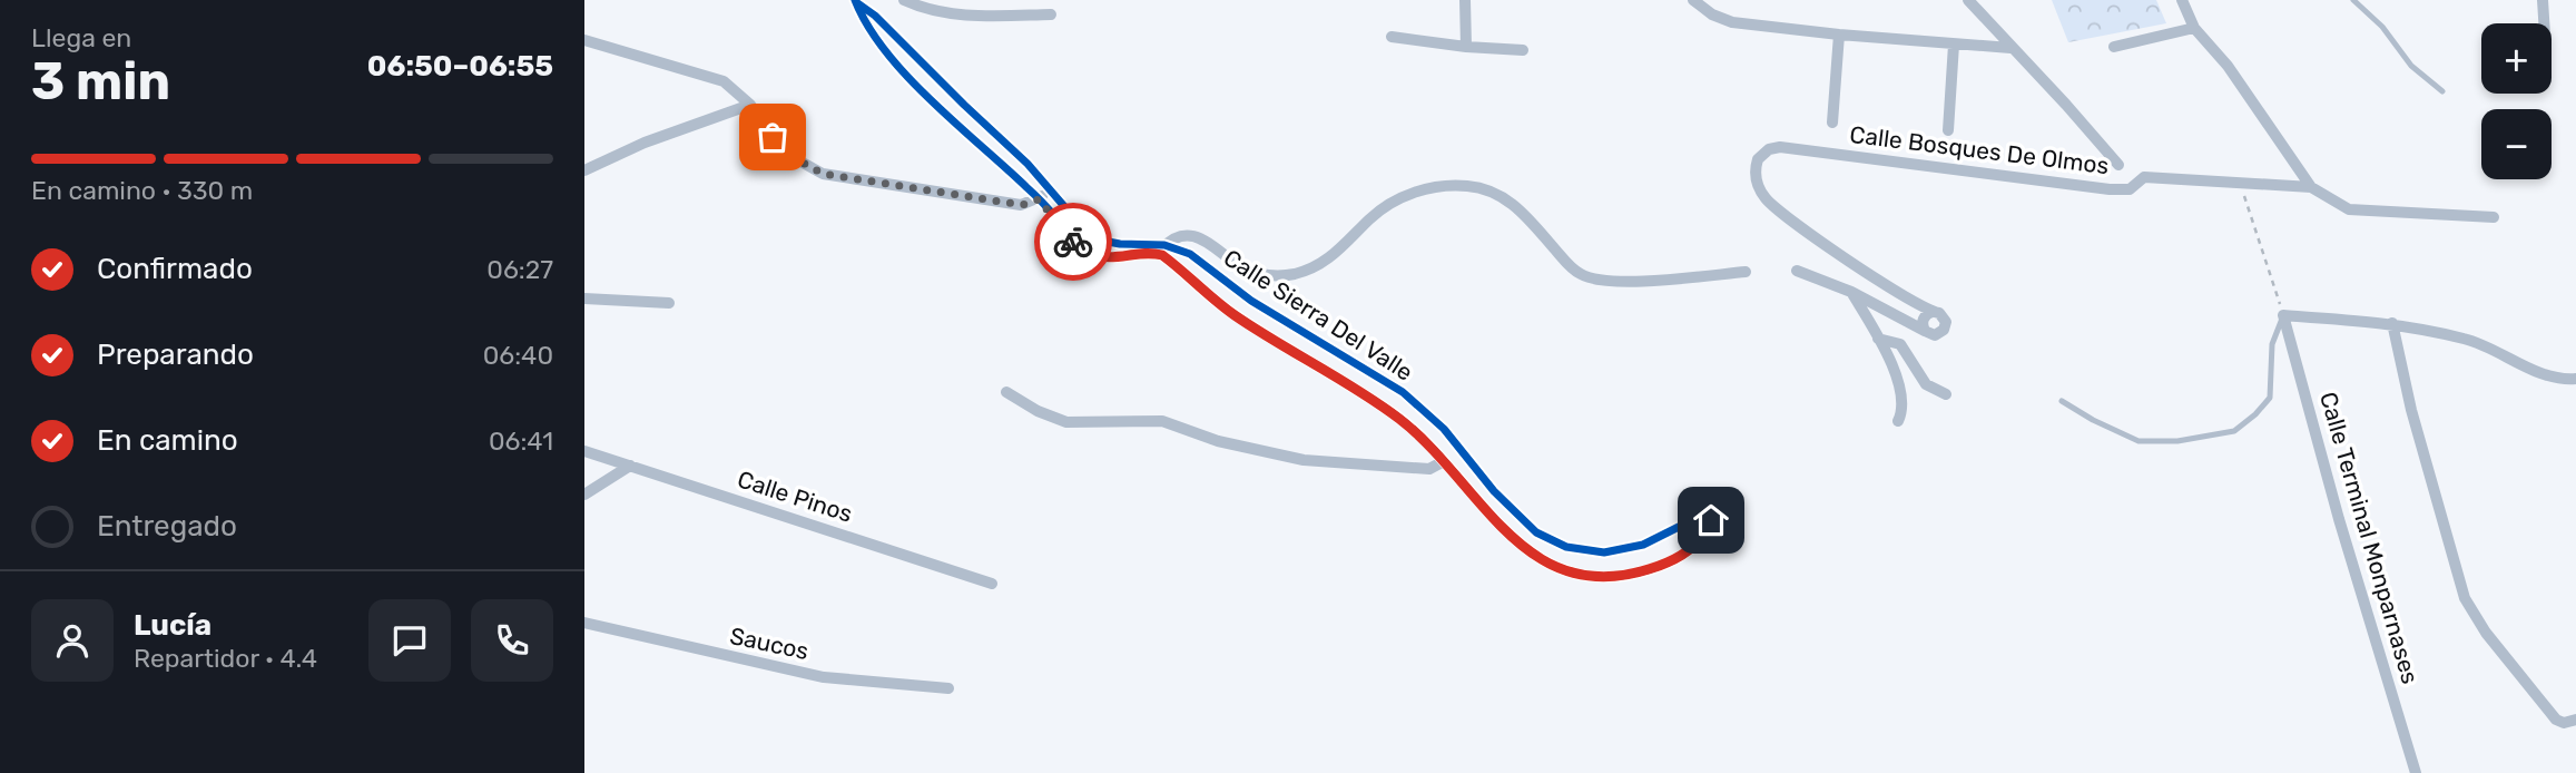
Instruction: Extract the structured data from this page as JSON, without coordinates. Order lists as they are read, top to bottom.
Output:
{
  "streets": {
    "street": [
      "Calle Bosques De Olmos",
      "Calle Sierra Del Valle",
      "Calle Pinos",
      "Calle Terminal Monparnases",
      "Saucos"
    ]
  },
  "page": {
    "heading": ["3 min", "Llega en", "06:50–06:55"],
    "panel": ["Lucía", "Repartidor · 4.4"],
    "map_buttons": ["+", "−"],
    "bar": "En camino · 330 m",
    "list": [
      ["Confirmado", "06:27"],
      ["Preparando", "06:40"],
      ["En camino", "06:41"],
      "Entregado"
    ]
  }
}
